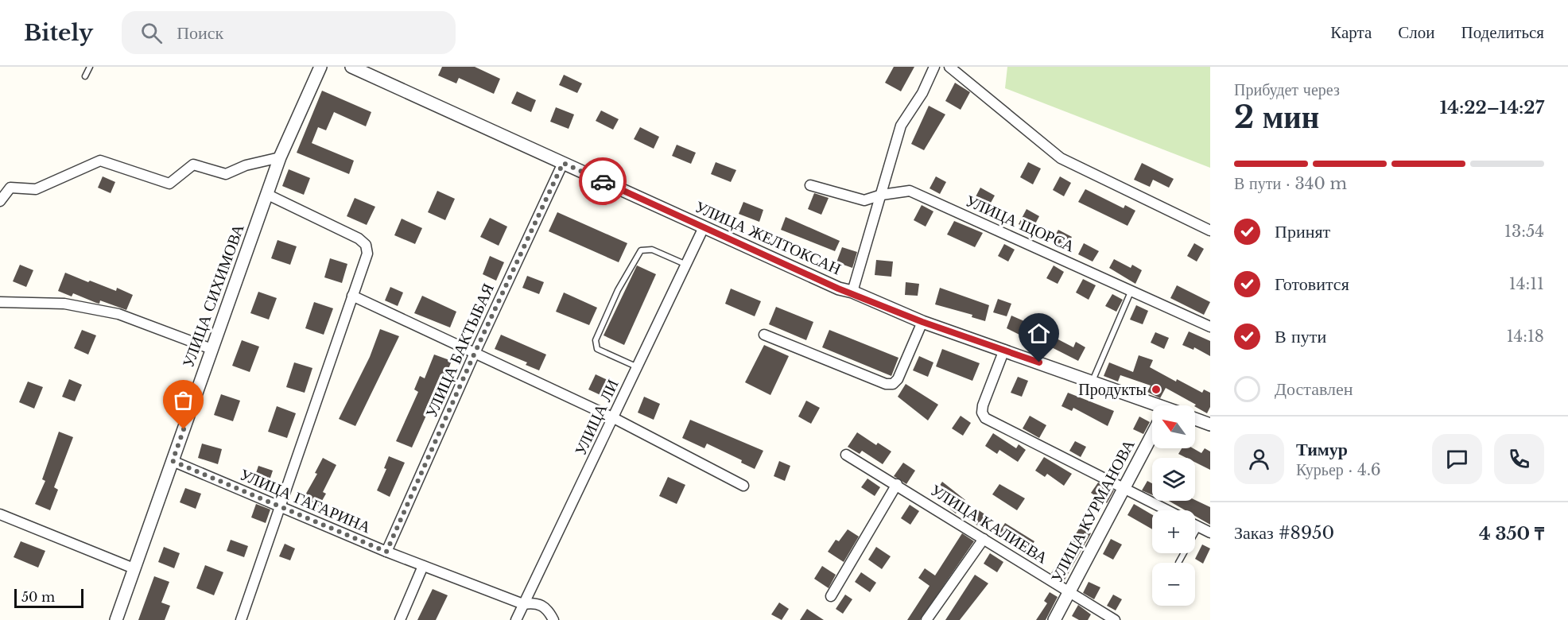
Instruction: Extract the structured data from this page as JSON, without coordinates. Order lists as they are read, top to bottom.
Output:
{
  "streets": {
    "street": [
      "УЛИЦА ЩОРСА",
      "УЛИЦА ЖЕЛТОКСАН",
      "УЛИЦА СИХИМОВА",
      "УЛИЦА БАКТЫБАЯ",
      "УЛИЦА ЛИ",
      "УЛИЦА ГАГАРИНА",
      "УЛИЦА КУРМАНОВА",
      "УЛИЦА КАЛИЕВА"
    ]
  },
  "crossings": [
    ["УЛИЦА ЖЕЛТОКСАН", "УЛИЦА БАКТЫБАЯ"],
    ["УЛИЦА ЖЕЛТОКСАН", "УЛИЦА ЛИ"],
    ["УЛИЦА СИХИМОВА", "УЛИЦА ГАГАРИНА"],
    ["УЛИЦА БАКТЫБАЯ", "УЛИЦА ГАГАРИНА"],
    ["УЛИЦА ЛИ", "УЛИЦА ГАГАРИНА"],
    ["УЛИЦА КУРМАНОВА", "УЛИЦА КАЛИЕВА"]
  ],
  "places": ["Продукты"],
  "scale_bar": "50 m",
  "north": "top left",
  "page": {
    "header": "Bitely",
    "search": "Поиск",
    "nav": ["Карта", "Слои", "Поделиться"],
    "heading": ["2 мин", "Прибудет через", "14:22–14:27"],
    "panel": [
      "Тимур",
      "Курьер · 4.6",
      "Заказ #8950",
      "4 350 ₸"
    ],
    "bar": "В пути · 340 m",
    "list": [
      ["Принят", "13:54"],
      ["Готовится", "14:11"],
      ["В пути", "14:18"],
      "Доставлен"
    ],
    "map_buttons": ["+", "−"],
    "scale": "50 m"
  }
}
